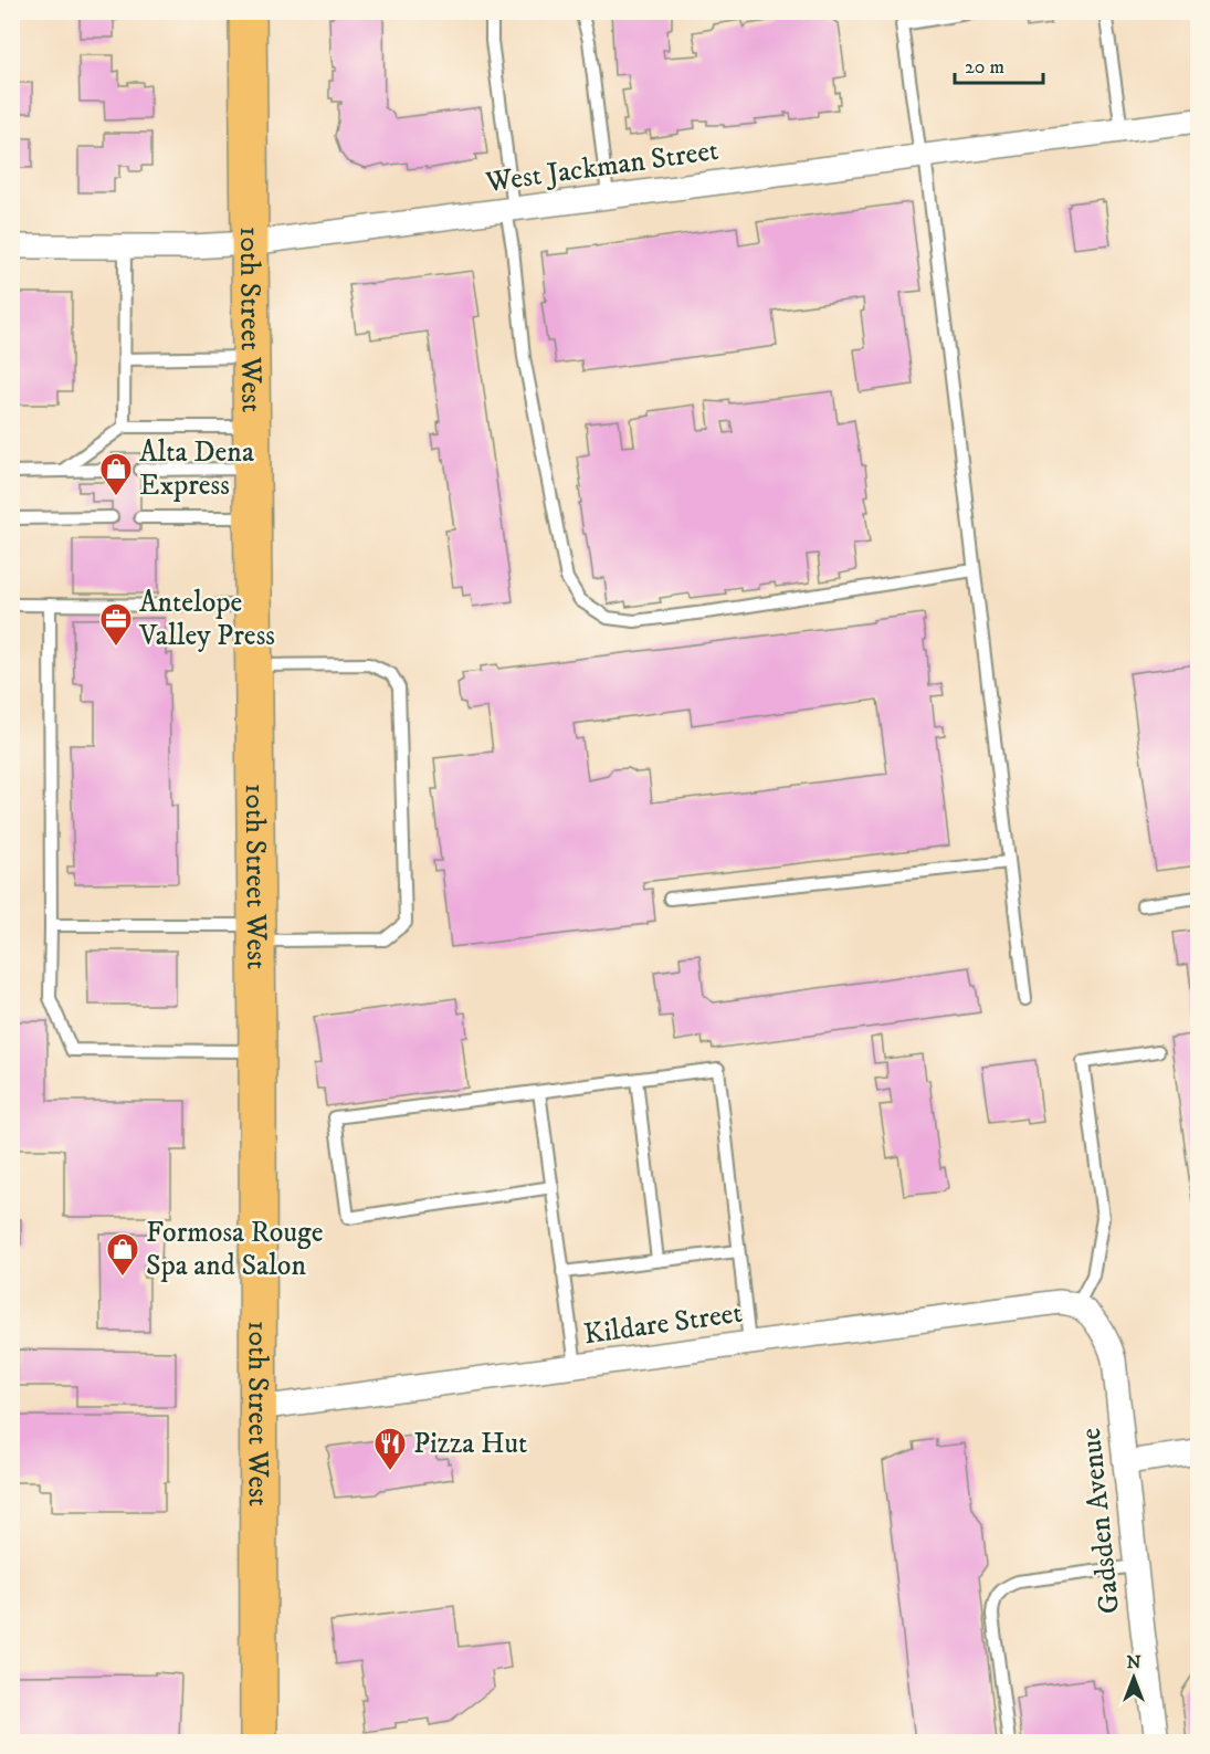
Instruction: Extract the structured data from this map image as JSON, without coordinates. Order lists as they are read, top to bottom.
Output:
{
  "streets": {
    "main road": ["10th Street West"],
    "street": ["West Jackman Street", "Kildare Street", "Gadsden Avenue"]
  },
  "crossings": [
    ["West Jackman Street", "10th Street West"],
    ["10th Street West", "Kildare Street"],
    ["Kildare Street", "Gadsden Avenue"]
  ],
  "places": {
    "shop": ["Alta Dena Express", "Formosa Rouge Spa and Salon"],
    "office": ["Antelope Valley Press"],
    "restaurant": ["Pizza Hut"]
  },
  "scale_bar": "20 m",
  "north": "top"
}
